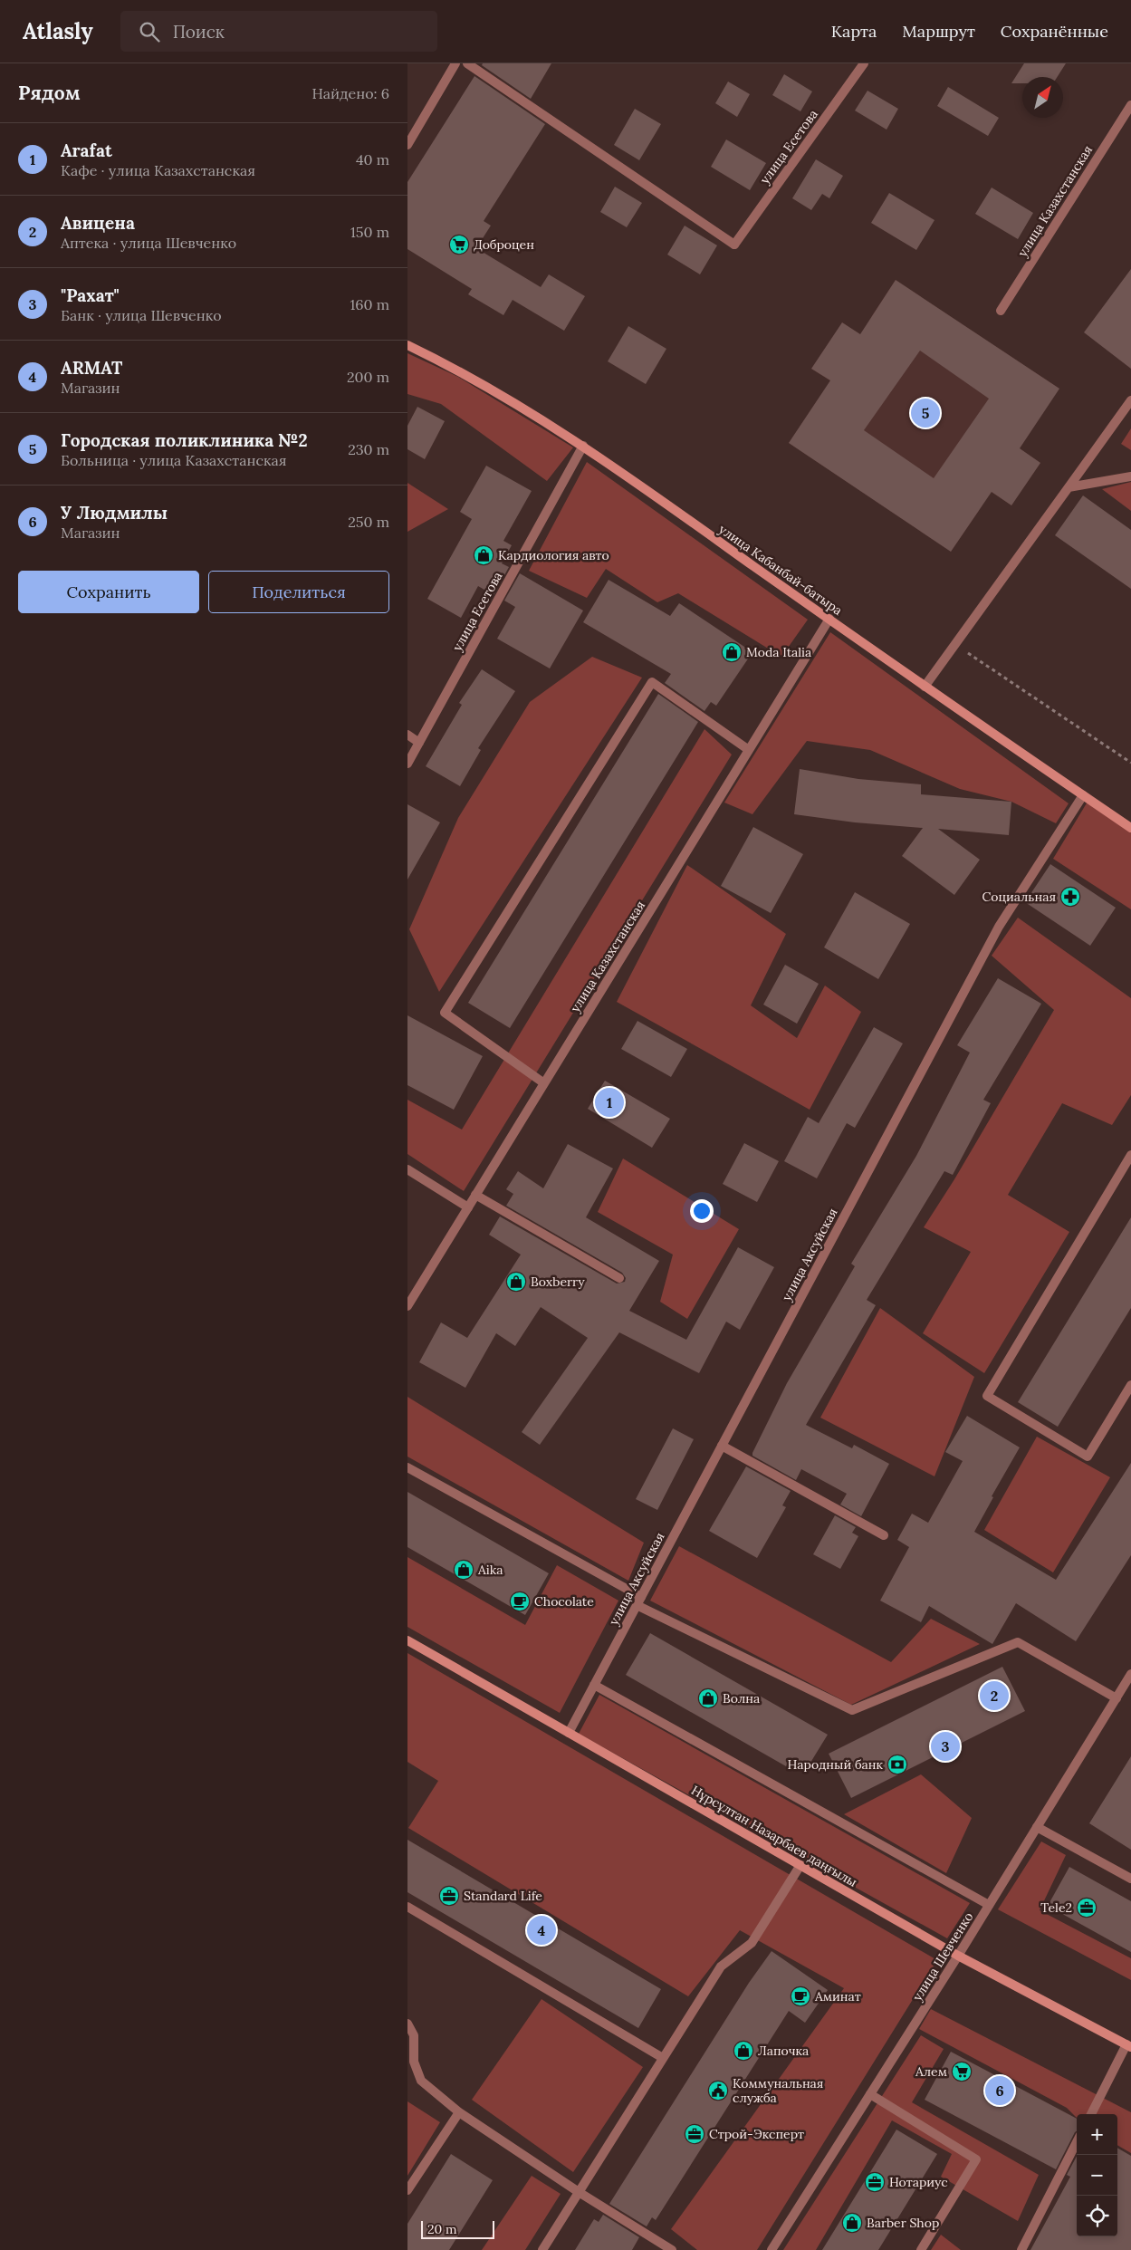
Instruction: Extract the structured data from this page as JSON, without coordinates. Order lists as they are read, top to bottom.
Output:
{
  "streets": {
    "main road": ["улица Кабанбай-батыра", "Нұрсұлтан Назарбаев даңғылы"],
    "street": [
      "улица Есетова",
      "улица Казахстанская",
      "улица Аксуйская",
      "улица Шевченко"
    ]
  },
  "crossings": [
    ["улица Есетова", "улица Кабанбай-батыра"],
    ["улица Казахстанская", "улица Кабанбай-батыра"],
    ["улица Кабанбай-батыра", "улица Аксуйская"],
    ["улица Аксуйская", "Нұрсұлтан Назарбаев даңғылы"],
    ["Нұрсұлтан Назарбаев даңғылы", "улица Шевченко"]
  ],
  "places": {
    "supermarket": ["Доброцен", "Алем"],
    "shop": [
      "Кардиология авто",
      "Moda Italia",
      "Boxberry",
      "Aika",
      "Волна",
      "Лапочка",
      "Barber Shop"
    ],
    "pharmacy": ["Социальная"],
    "cafe": ["Chocolate", "Аминат"],
    "bank": ["Народный банк"],
    "office": [
      "Standard Life",
      "Tele2",
      "Строй-Эксперт",
      "Нотариус"
    ],
    "public building": ["Коммунальная служба"]
  },
  "scale_bar": "20 m",
  "north": "top right",
  "page": {
    "header": "Atlasly",
    "search": "Поиск",
    "nav": ["Карта", "Маршрут", "Сохранённые"],
    "heading": ["Рядом", "Найдено: 6"],
    "list": [
      {
        "mark": "1",
        "name": "Arafat",
        "note": "Кафе · улица Казахстанская",
        "value": "40 m"
      },
      {
        "mark": "2",
        "name": "Авицена",
        "note": "Аптека · улица Шевченко",
        "value": "150 m"
      },
      {
        "mark": "3",
        "name": "\"Рахат\"",
        "note": "Банк · улица Шевченко",
        "value": "160 m"
      },
      {
        "mark": "4",
        "name": "ARMAT",
        "note": "Магазин",
        "value": "200 m"
      },
      {
        "mark": "5",
        "name": "Городская поликлиника №2",
        "note": "Больница · улица Казахстанская",
        "value": "230 m"
      },
      {
        "mark": "6",
        "name": "У Людмилы",
        "note": "Магазин",
        "value": "250 m"
      }
    ],
    "pins": [
      "5",
      "1",
      "2",
      "3",
      "4",
      "6"
    ],
    "buttons": ["Сохранить", "Поделиться"],
    "map_buttons": ["+", "−"],
    "scale": "20 m"
  }
}
